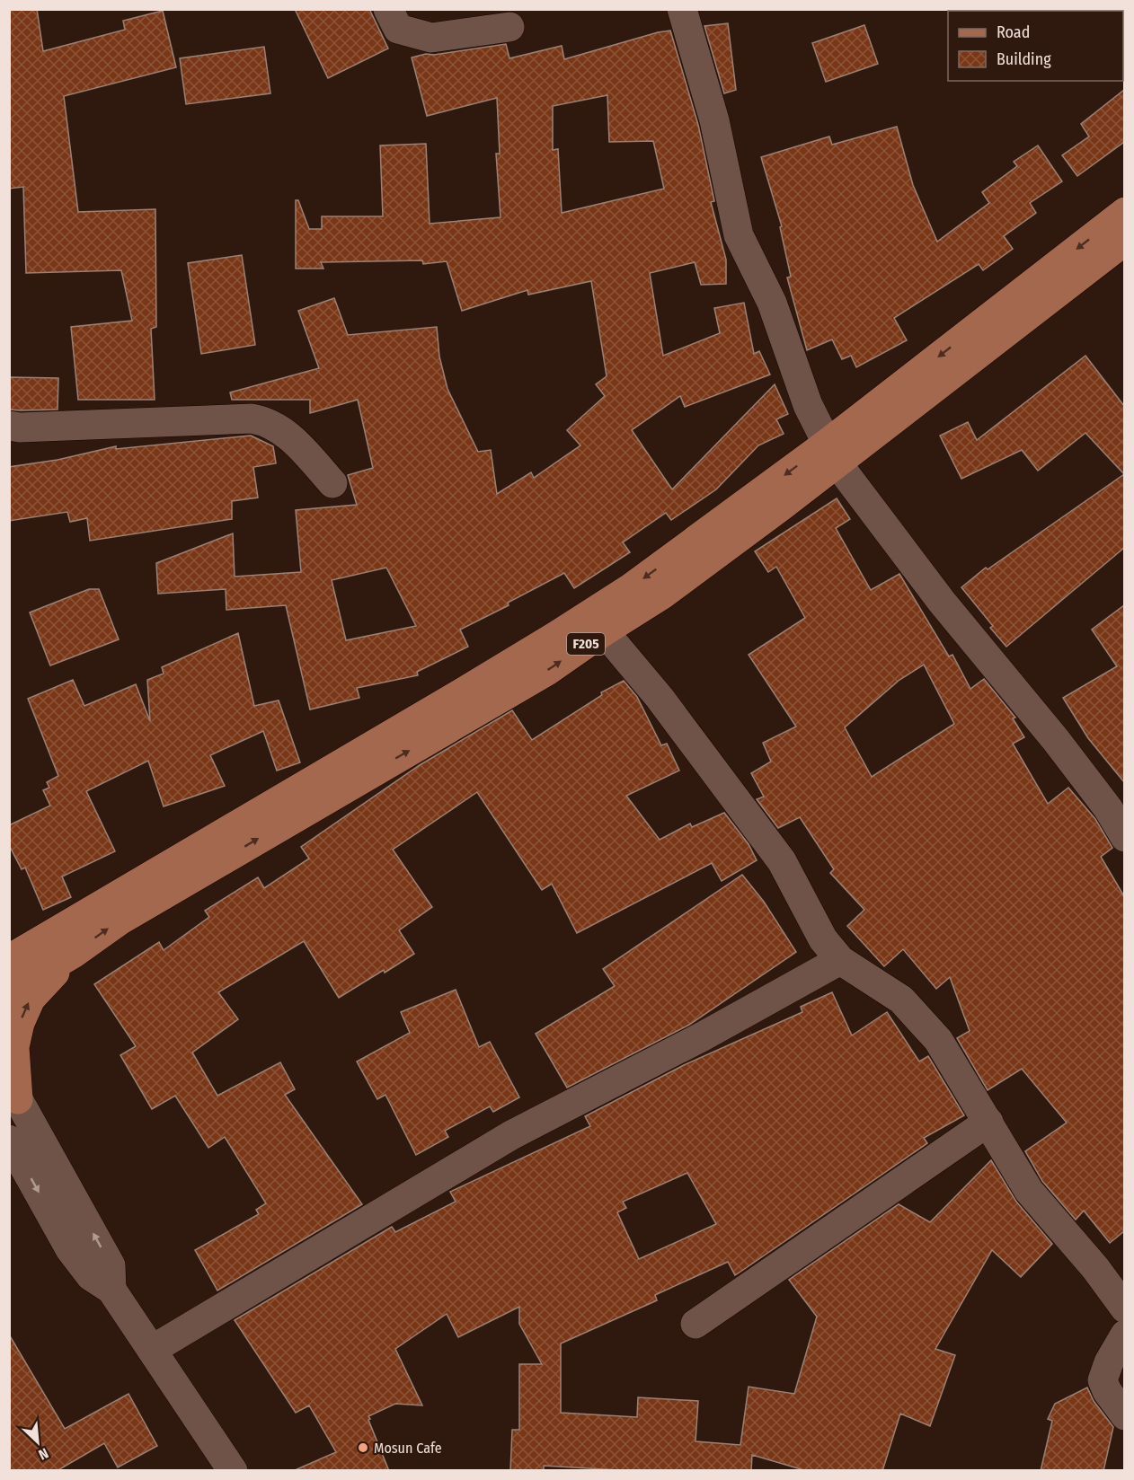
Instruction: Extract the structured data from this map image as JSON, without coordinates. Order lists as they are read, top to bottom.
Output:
{
  "streets": {
    "main road": ["F205"]
  },
  "places": ["Mosun Cafe"],
  "legend": ["Road", "Building"],
  "north": "bottom right"
}
